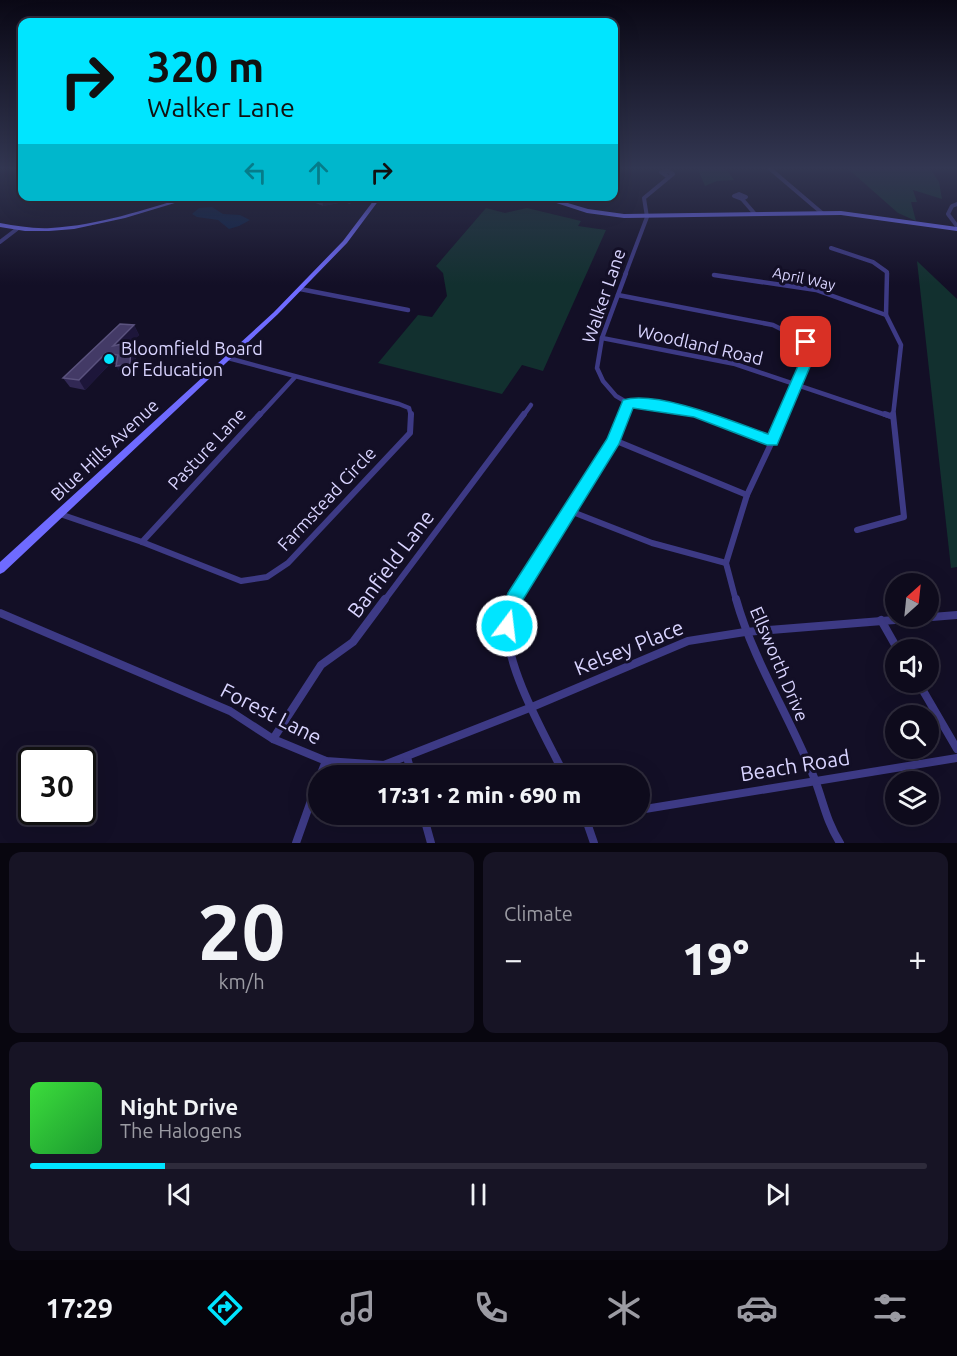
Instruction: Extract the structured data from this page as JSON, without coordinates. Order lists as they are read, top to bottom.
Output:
{
  "streets": {
    "main road": ["Blue Hills Avenue"],
    "street": [
      "April Way",
      "Walker Lane",
      "Woodland Road",
      "Pasture Lane",
      "Farmstead Circle",
      "Banfield Lane",
      "Kelsey Place",
      "Ellsworth Drive",
      "Forest Lane",
      "Beach Road"
    ]
  },
  "crossings": [
    ["Walker Lane", "Woodland Road"],
    ["Pasture Lane", "Farmstead Circle"],
    ["Blue Hills Avenue", "Farmstead Circle"],
    ["Banfield Lane", "Forest Lane"],
    ["Kelsey Place", "Ellsworth Drive"],
    ["Kelsey Place", "Forest Lane"],
    ["Ellsworth Drive", "Beach Road"]
  ],
  "places": ["Bloomfield Board of Education"],
  "north": "top right",
  "page": {
    "turn": ["320 m", "Walker Lane"],
    "limit": "30",
    "trip": "17:31 · 2 min · 690 m",
    "tile": [
      ["20", "km/h"],
      "Climate"
    ],
    "heat": ["−", "19°", "+"],
    "song": ["Night Drive", "The Halogens"],
    "tabs": "17:29"
  }
}
